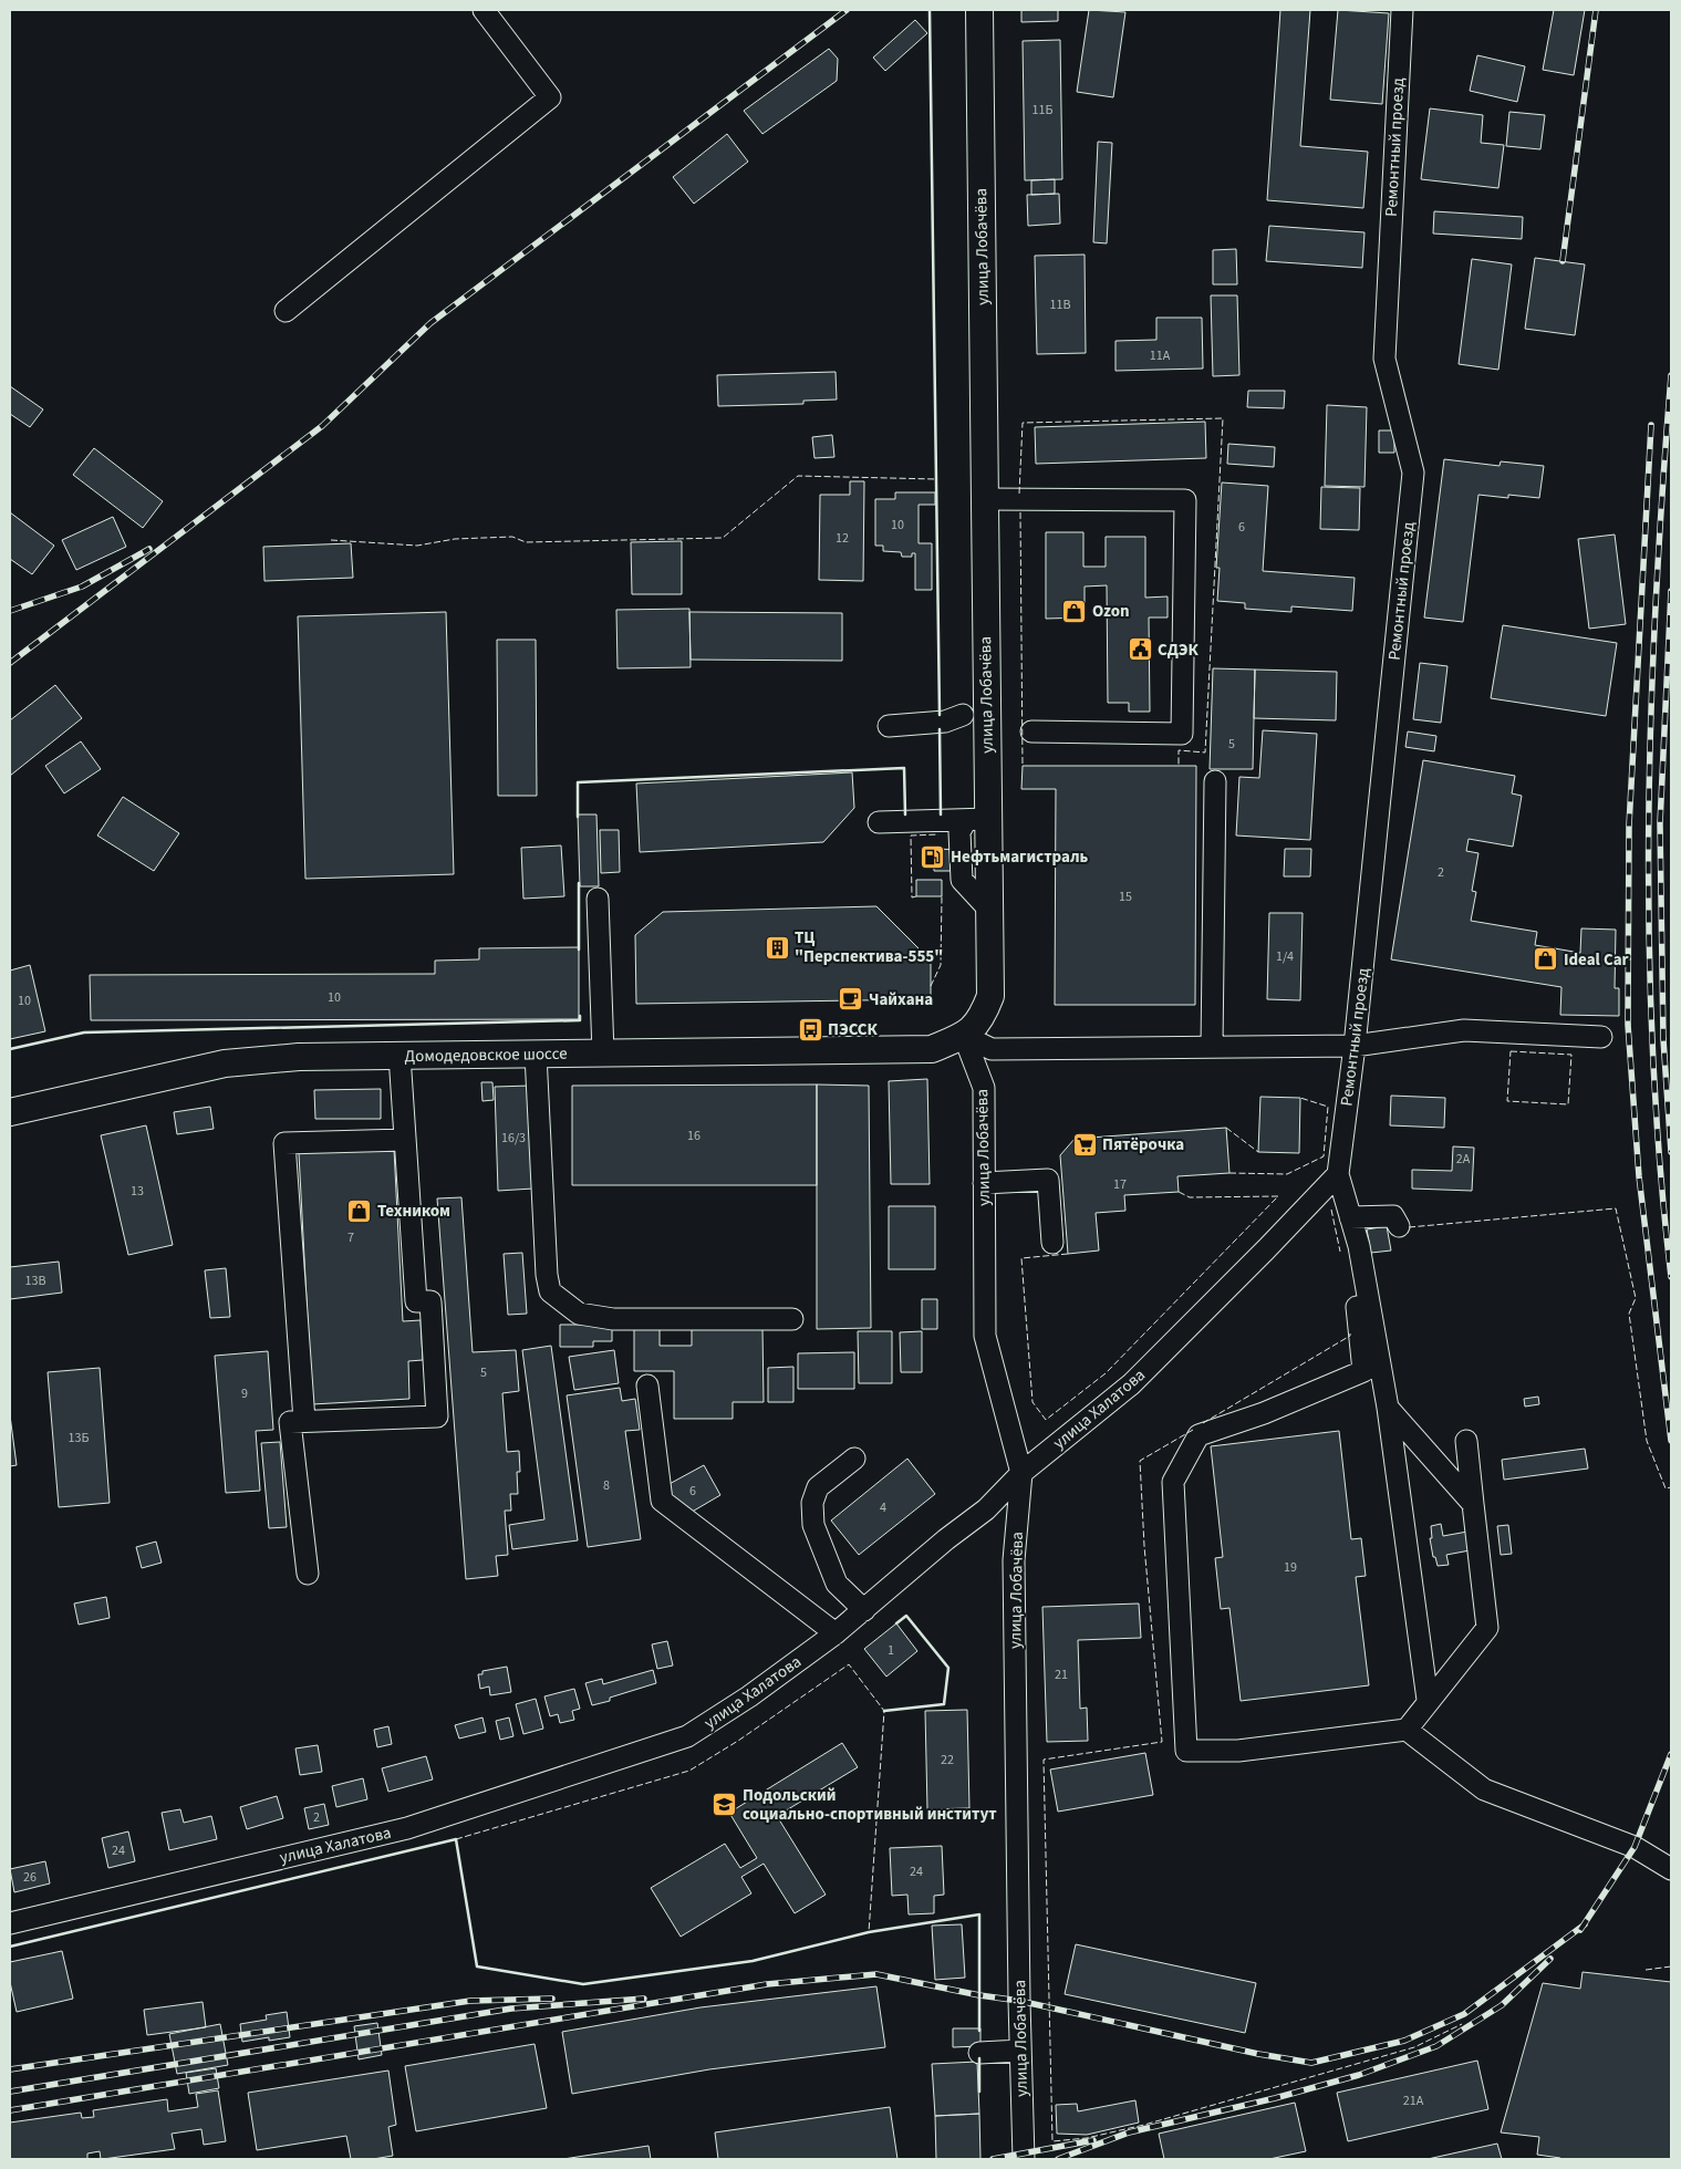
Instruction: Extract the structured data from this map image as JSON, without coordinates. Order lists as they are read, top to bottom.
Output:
{
  "streets": {
    "main road": ["улица Лобачёва", "Домодедовское шоссе"],
    "street": ["Ремонтный проезд", "улица Халатова"]
  },
  "crossings": [
    ["Ремонтный проезд", "улица Халатова"],
    ["улица Лобачёва", "Домодедовское шоссе"],
    ["улица Лобачёва", "улица Халатова"]
  ],
  "places": {
    "shop": ["Ozon", "Ideal Car", "Техником"],
    "public building": ["СДЭК"],
    "fuel station": ["Нефтьмагистраль"],
    "building": ["ТЦ \"Перспектива-555\""],
    "cafe": ["Чайхана"],
    "bus stop": ["ПЭССК"],
    "supermarket": ["Пятёрочка"],
    "school or university": ["Подольский социально-спортивный институт"]
  },
  "house_numbers": [
    "11Б",
    "11В",
    "11А",
    "10",
    "6",
    "12",
    "5",
    "2",
    "15",
    "1/4",
    "10",
    "10",
    "16",
    "16/3",
    "2А",
    "17",
    "13",
    "7",
    "13В",
    "5",
    "9",
    "13Б",
    "8",
    "6",
    "4",
    "19",
    "1",
    "21",
    "22",
    "2",
    "24",
    "24",
    "26",
    "21А"
  ]
}
